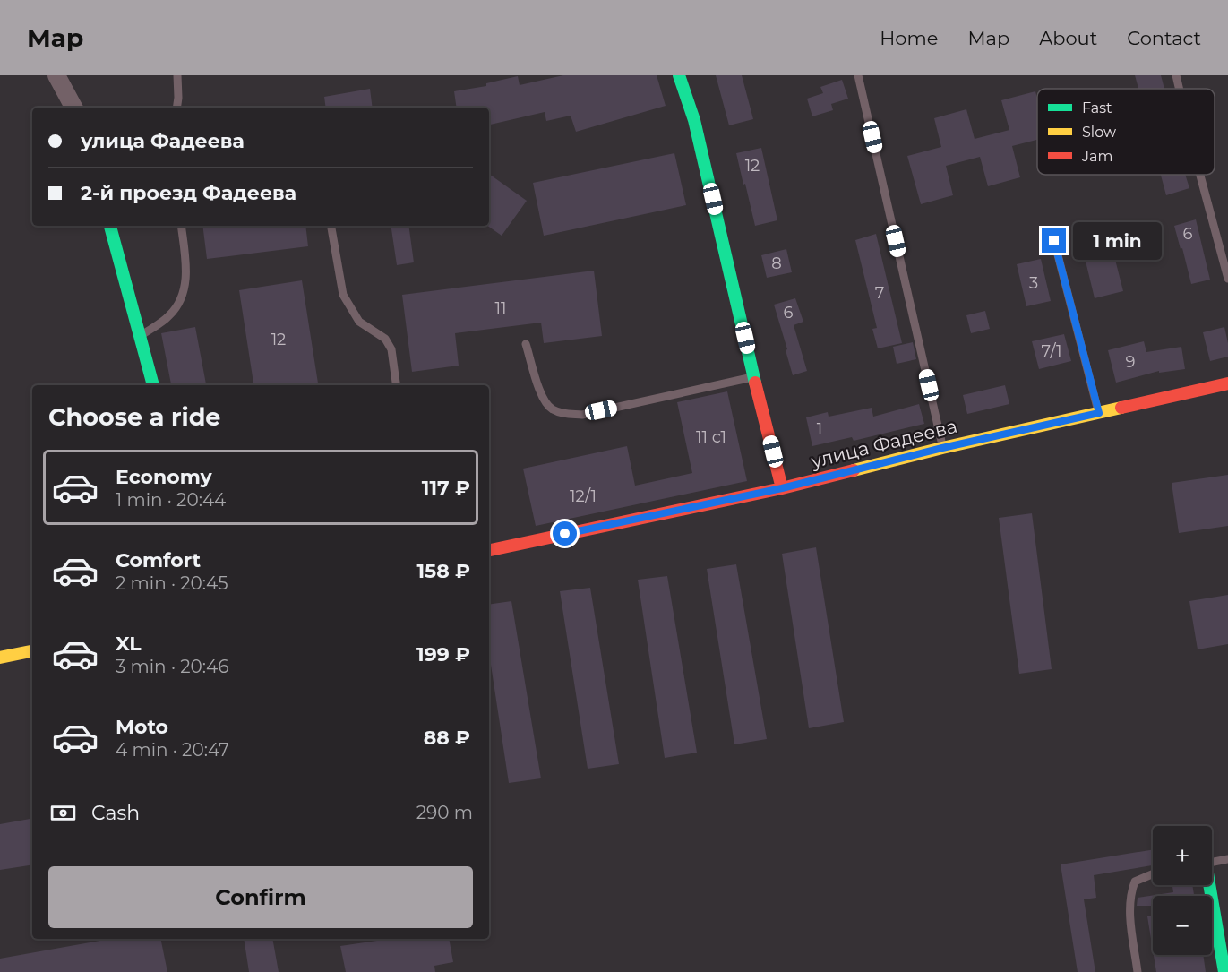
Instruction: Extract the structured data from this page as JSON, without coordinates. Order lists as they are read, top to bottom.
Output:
{
  "streets": {
    "main road": ["улица Фадеева"]
  },
  "house_numbers": [
    "12",
    "6",
    "8",
    "3",
    "7",
    "11",
    "6",
    "12",
    "7/1",
    "9",
    "1",
    "11 с1",
    "12/1"
  ],
  "legend": ["Fast", "Slow", "Jam"],
  "page": {
    "header": "Map",
    "nav": [
      "Home",
      "Map",
      "About",
      "Contact"
    ],
    "banner": ["улица Фадеева", "2-й проезд Фадеева"],
    "bubble": "1 min",
    "heading": "Choose a ride",
    "list": [
      {
        "name": "Economy",
        "note": "1 min · 20:44",
        "value": "117 ₽"
      },
      {
        "name": "Comfort",
        "note": "2 min · 20:45",
        "value": "158 ₽"
      },
      {
        "name": "XL",
        "note": "3 min · 20:46",
        "value": "199 ₽"
      },
      {
        "name": "Moto",
        "note": "4 min · 20:47",
        "value": "88 ₽"
      }
    ],
    "pay": ["Cash", "290 m"],
    "map_buttons": ["+", "−"],
    "buttons": "Confirm"
  }
}
